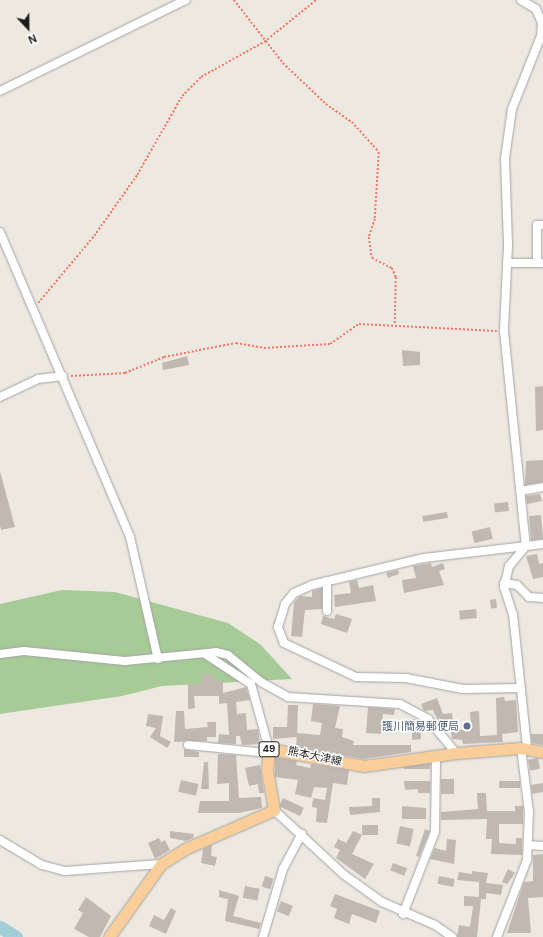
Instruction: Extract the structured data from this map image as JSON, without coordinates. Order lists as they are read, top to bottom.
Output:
{
  "streets": {
    "main road": ["49", "熊本大津線"]
  },
  "crossings": [
    ["49", "熊本大津線"]
  ],
  "places": ["護川簡易郵便局"],
  "north": "bottom"
}
